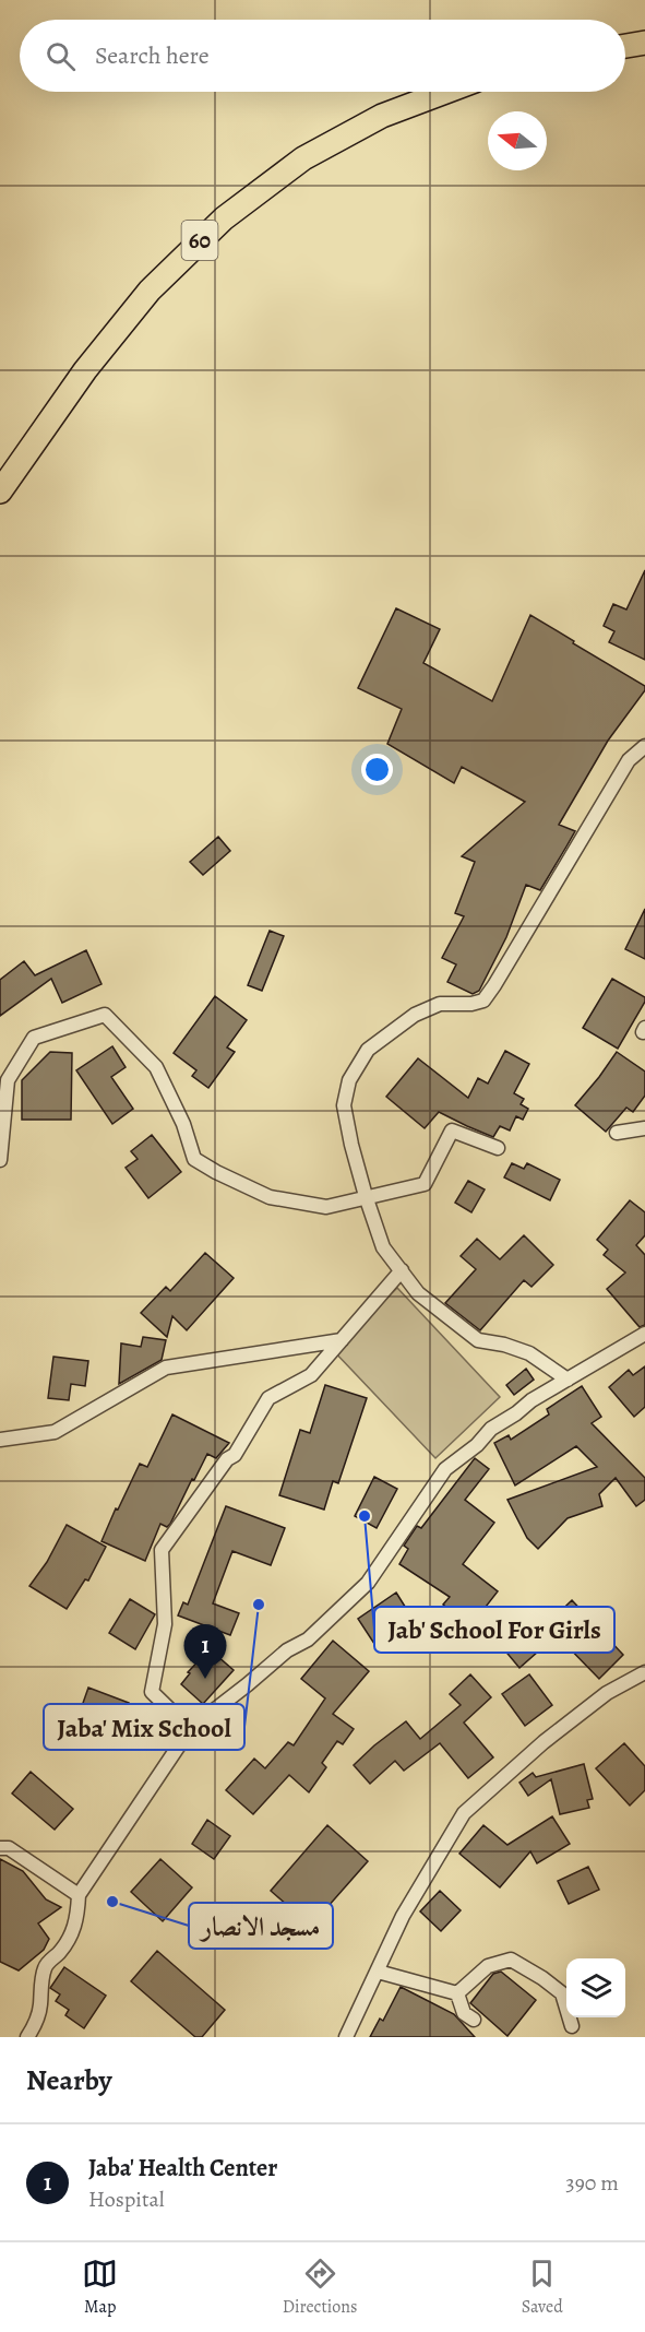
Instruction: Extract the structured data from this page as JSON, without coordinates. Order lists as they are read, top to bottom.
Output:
{
  "streets": {
    "highway": ["60"]
  },
  "places": ["Jab' School For Girls", "Jaba' Mix School", "مسجد الانصار"],
  "north": "left",
  "page": {
    "search": "Search here",
    "pins": "1",
    "heading": "Nearby",
    "list": [
      {
        "mark": "1",
        "name": "Jaba' Health Center",
        "note": "Hospital",
        "value": "390 m"
      }
    ],
    "nav": ["Map", "Directions", "Saved"]
  }
}
